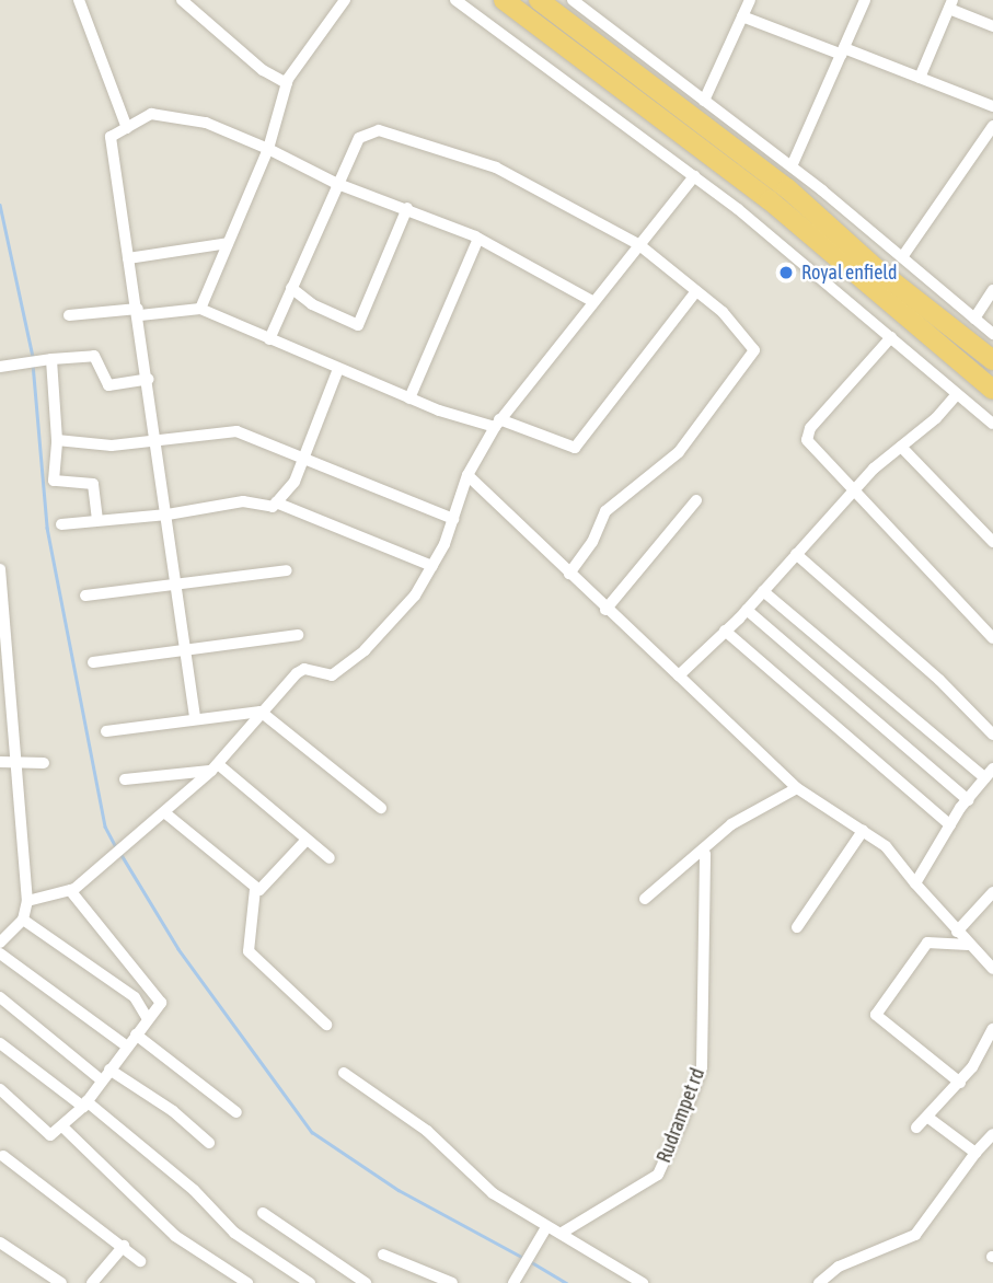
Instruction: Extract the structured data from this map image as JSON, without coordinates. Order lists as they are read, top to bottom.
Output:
{
  "streets": {
    "street": ["Rudrampet rd"]
  },
  "places": ["Royal enfield"]
}
